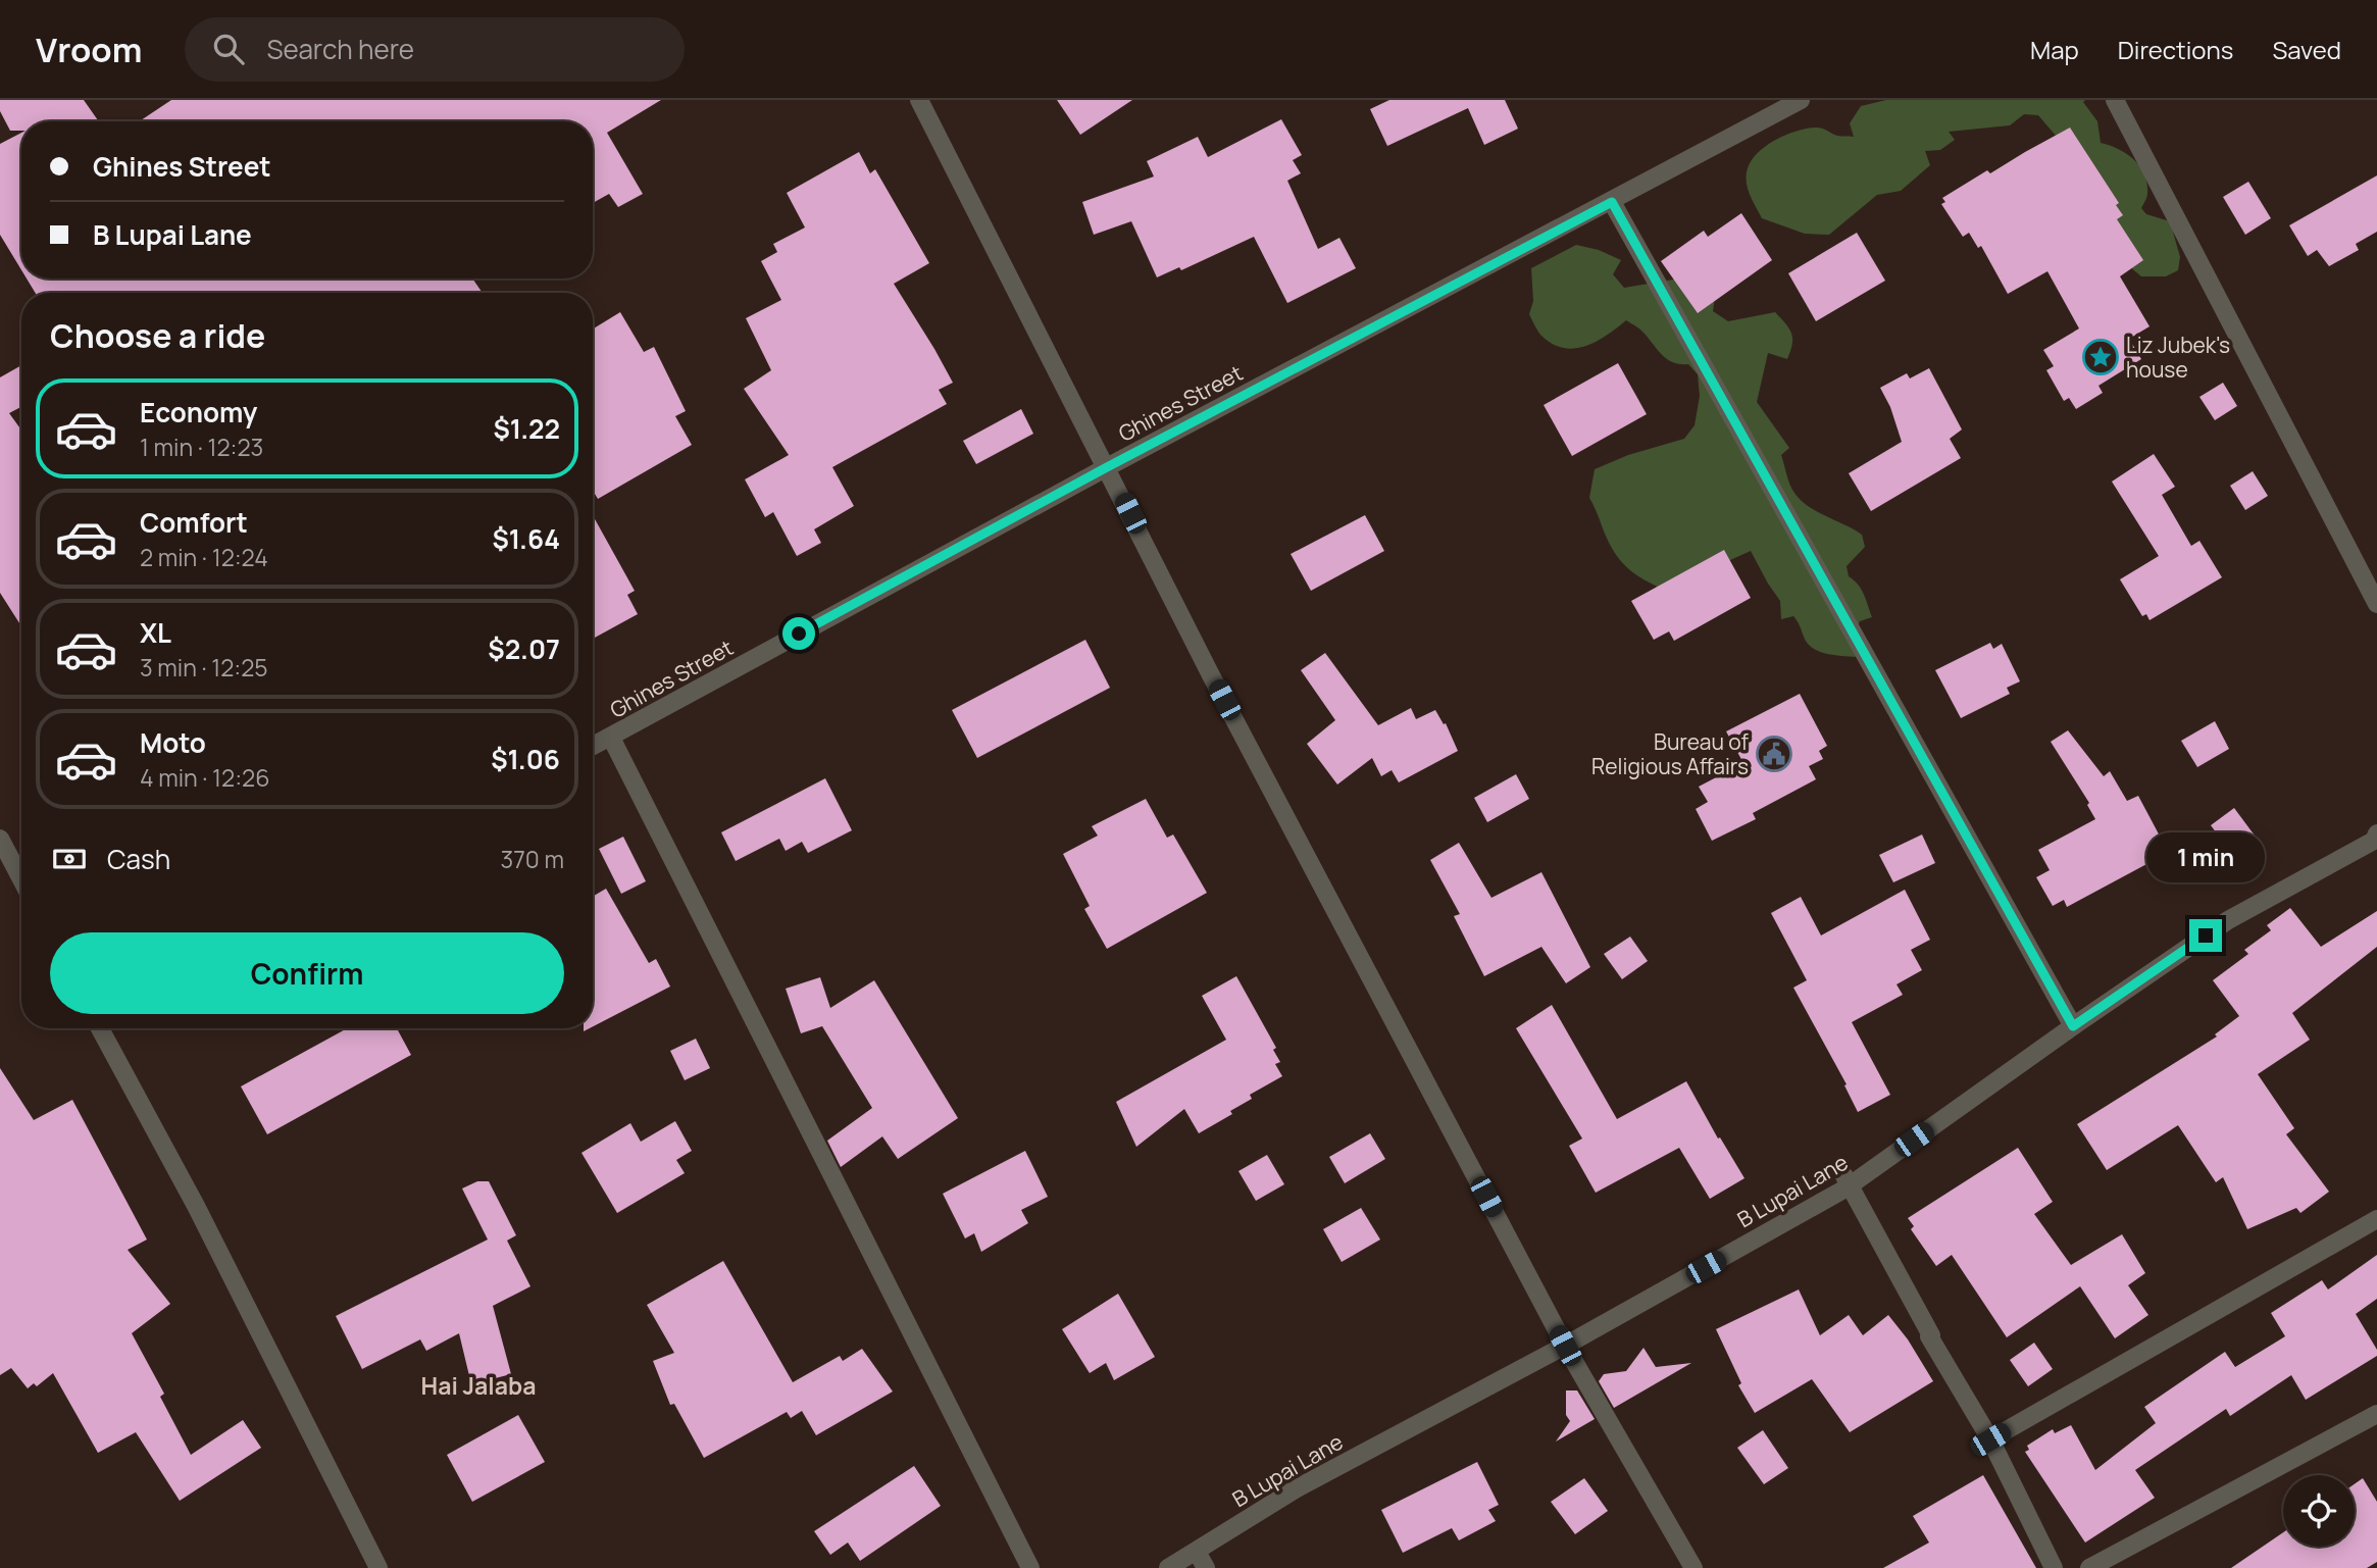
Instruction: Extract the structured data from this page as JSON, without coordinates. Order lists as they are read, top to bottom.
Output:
{
  "streets": {
    "street": ["Ghines Street", "B Lupai Lane"]
  },
  "districts": ["Hai Jalaba"],
  "places": {
    "place": ["Liz Jubek's house"],
    "public building": ["Bureau of Religious Affairs"]
  },
  "page": {
    "header": "Vroom",
    "search": "Search here",
    "nav": ["Map", "Directions", "Saved"],
    "banner": ["Ghines Street", "B Lupai Lane"],
    "heading": "Choose a ride",
    "list": [
      {
        "name": "Economy",
        "note": "1 min · 12:23",
        "value": "$1.22"
      },
      {
        "name": "Comfort",
        "note": "2 min · 12:24",
        "value": "$1.64"
      },
      {
        "name": "XL",
        "note": "3 min · 12:25",
        "value": "$2.07"
      },
      {
        "name": "Moto",
        "note": "4 min · 12:26",
        "value": "$1.06"
      }
    ],
    "pay": ["Cash", "370 m"],
    "bubble": "1 min",
    "buttons": "Confirm"
  }
}
